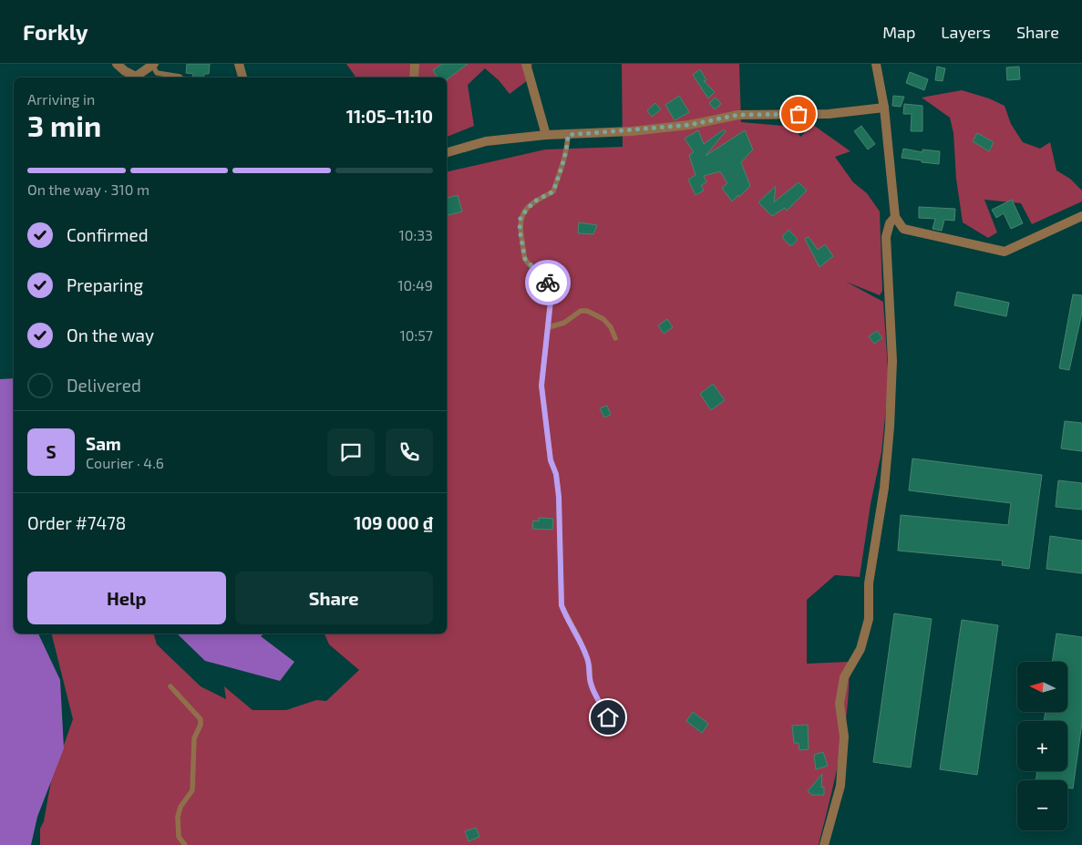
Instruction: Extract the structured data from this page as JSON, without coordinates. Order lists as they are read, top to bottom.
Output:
{
  "north": "left",
  "page": {
    "header": "Forkly",
    "nav": ["Map", "Layers", "Share"],
    "heading": ["3 min", "Arriving in", "11:05–11:10"],
    "panel": [
      "Sam",
      "Courier · 4.6",
      "Order #7478",
      "109 000 ₫"
    ],
    "bar": "On the way · 310 m",
    "list": [
      ["Confirmed", "10:33"],
      ["Preparing", "10:49"],
      ["On the way", "10:57"],
      "Delivered"
    ],
    "round": "S",
    "buttons": ["Help", "Share"],
    "map_buttons": ["+", "−"]
  }
}
